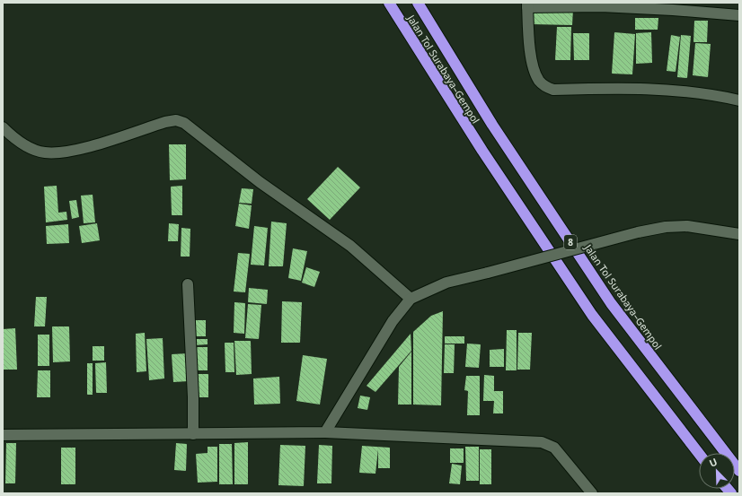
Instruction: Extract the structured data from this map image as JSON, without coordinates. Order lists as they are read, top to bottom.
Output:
{
  "streets": {
    "highway": ["Jalan Tol Surabaya–Gempol", "8"]
  },
  "north": "top left"
}
